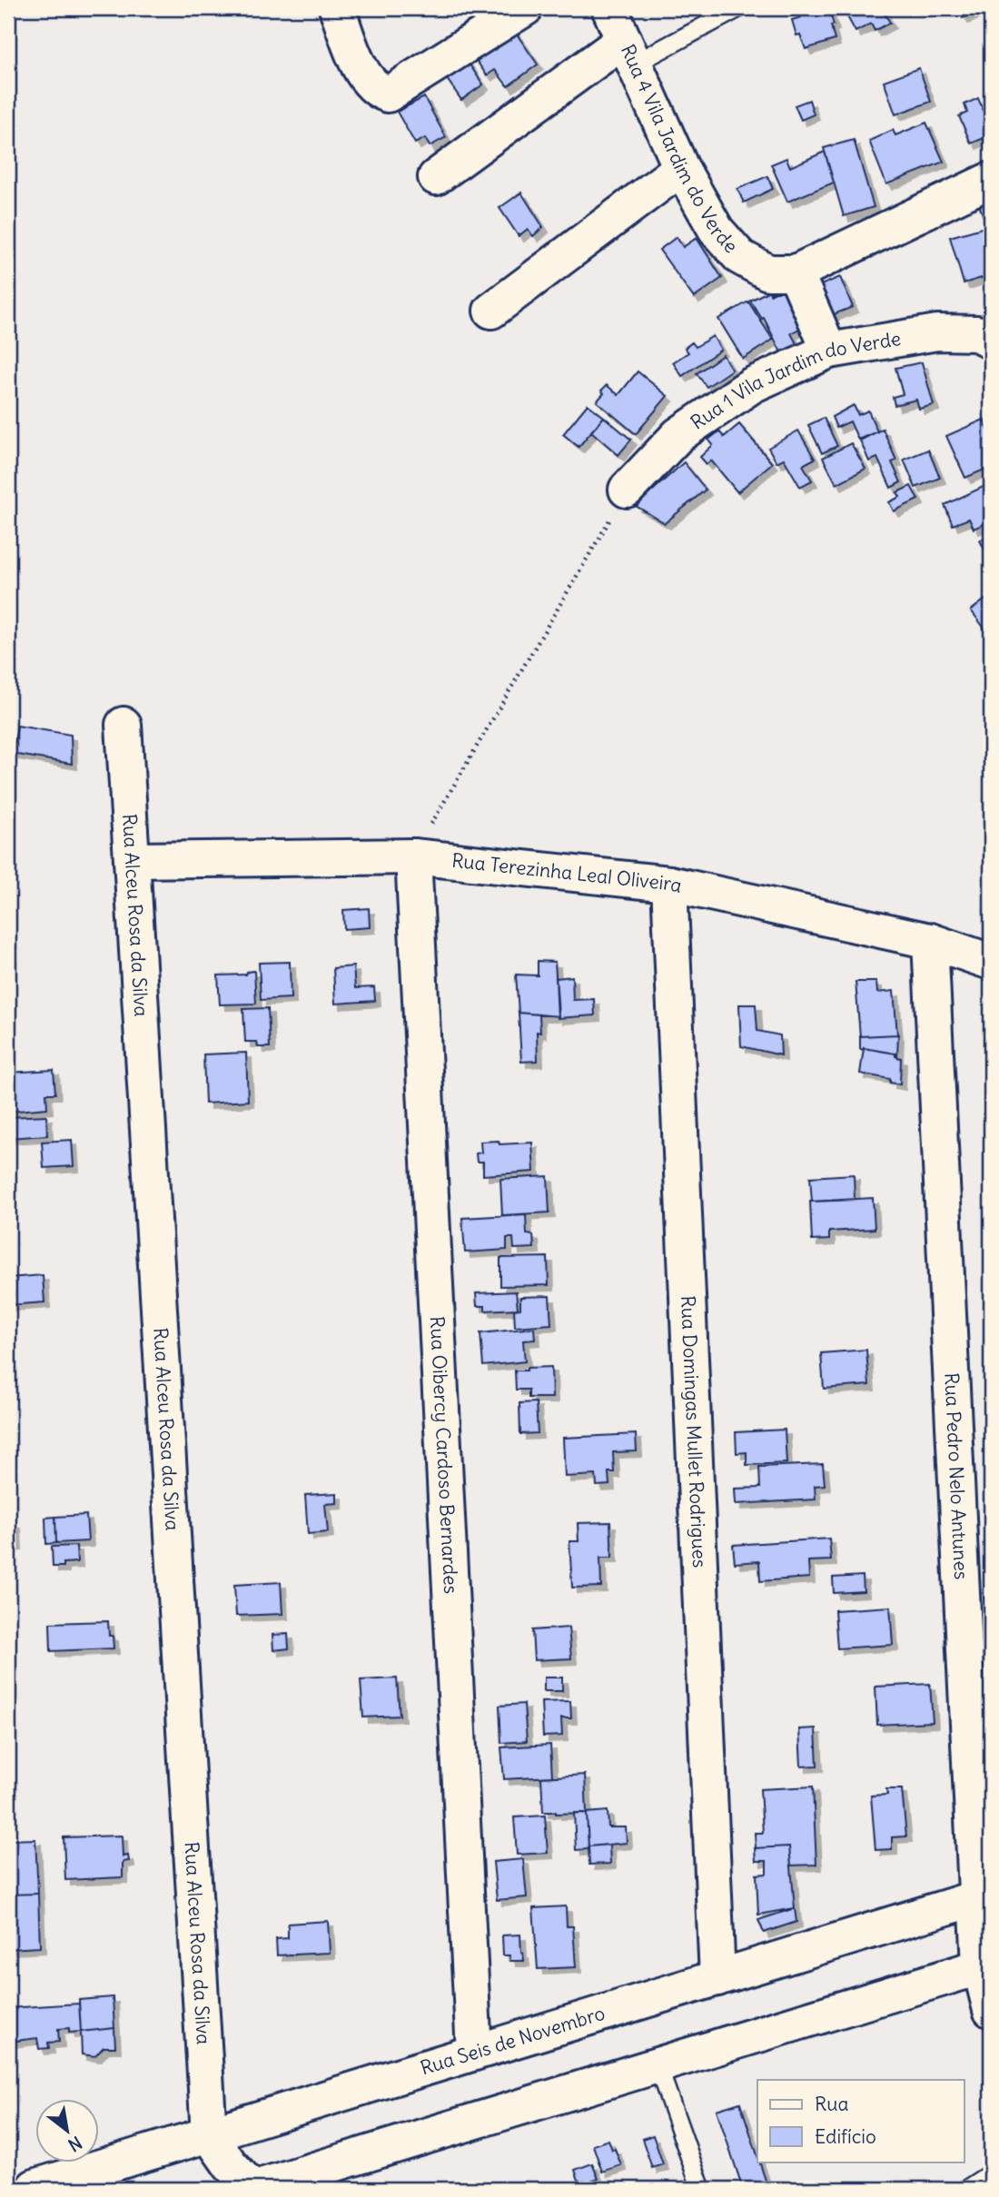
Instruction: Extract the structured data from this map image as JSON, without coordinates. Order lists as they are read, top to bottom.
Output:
{
  "streets": {
    "street": [
      "Rua 4 Vila Jardim do Verde",
      "Rua 1 Vila Jardim do Verde",
      "Rua Terezinha Leal Oliveira",
      "Rua Alceu Rosa da Silva",
      "Rua Domingas Mullet Rodrigues",
      "Rua Oibercy Cardoso Bernardes",
      "Rua Pedro Nelo Antunes",
      "Rua Seis de Novembro"
    ]
  },
  "crossings": [
    ["Rua Terezinha Leal Oliveira", "Rua Alceu Rosa da Silva"],
    ["Rua Terezinha Leal Oliveira", "Rua Domingas Mullet Rodrigues"],
    ["Rua Terezinha Leal Oliveira", "Rua Oibercy Cardoso Bernardes"],
    ["Rua Terezinha Leal Oliveira", "Rua Pedro Nelo Antunes"],
    ["Rua Alceu Rosa da Silva", "Rua Seis de Novembro"],
    ["Rua Domingas Mullet Rodrigues", "Rua Seis de Novembro"],
    ["Rua Oibercy Cardoso Bernardes", "Rua Seis de Novembro"],
    ["Rua Pedro Nelo Antunes", "Rua Seis de Novembro"]
  ],
  "legend": ["Rua", "Edifício"],
  "north": "bottom right"
}
